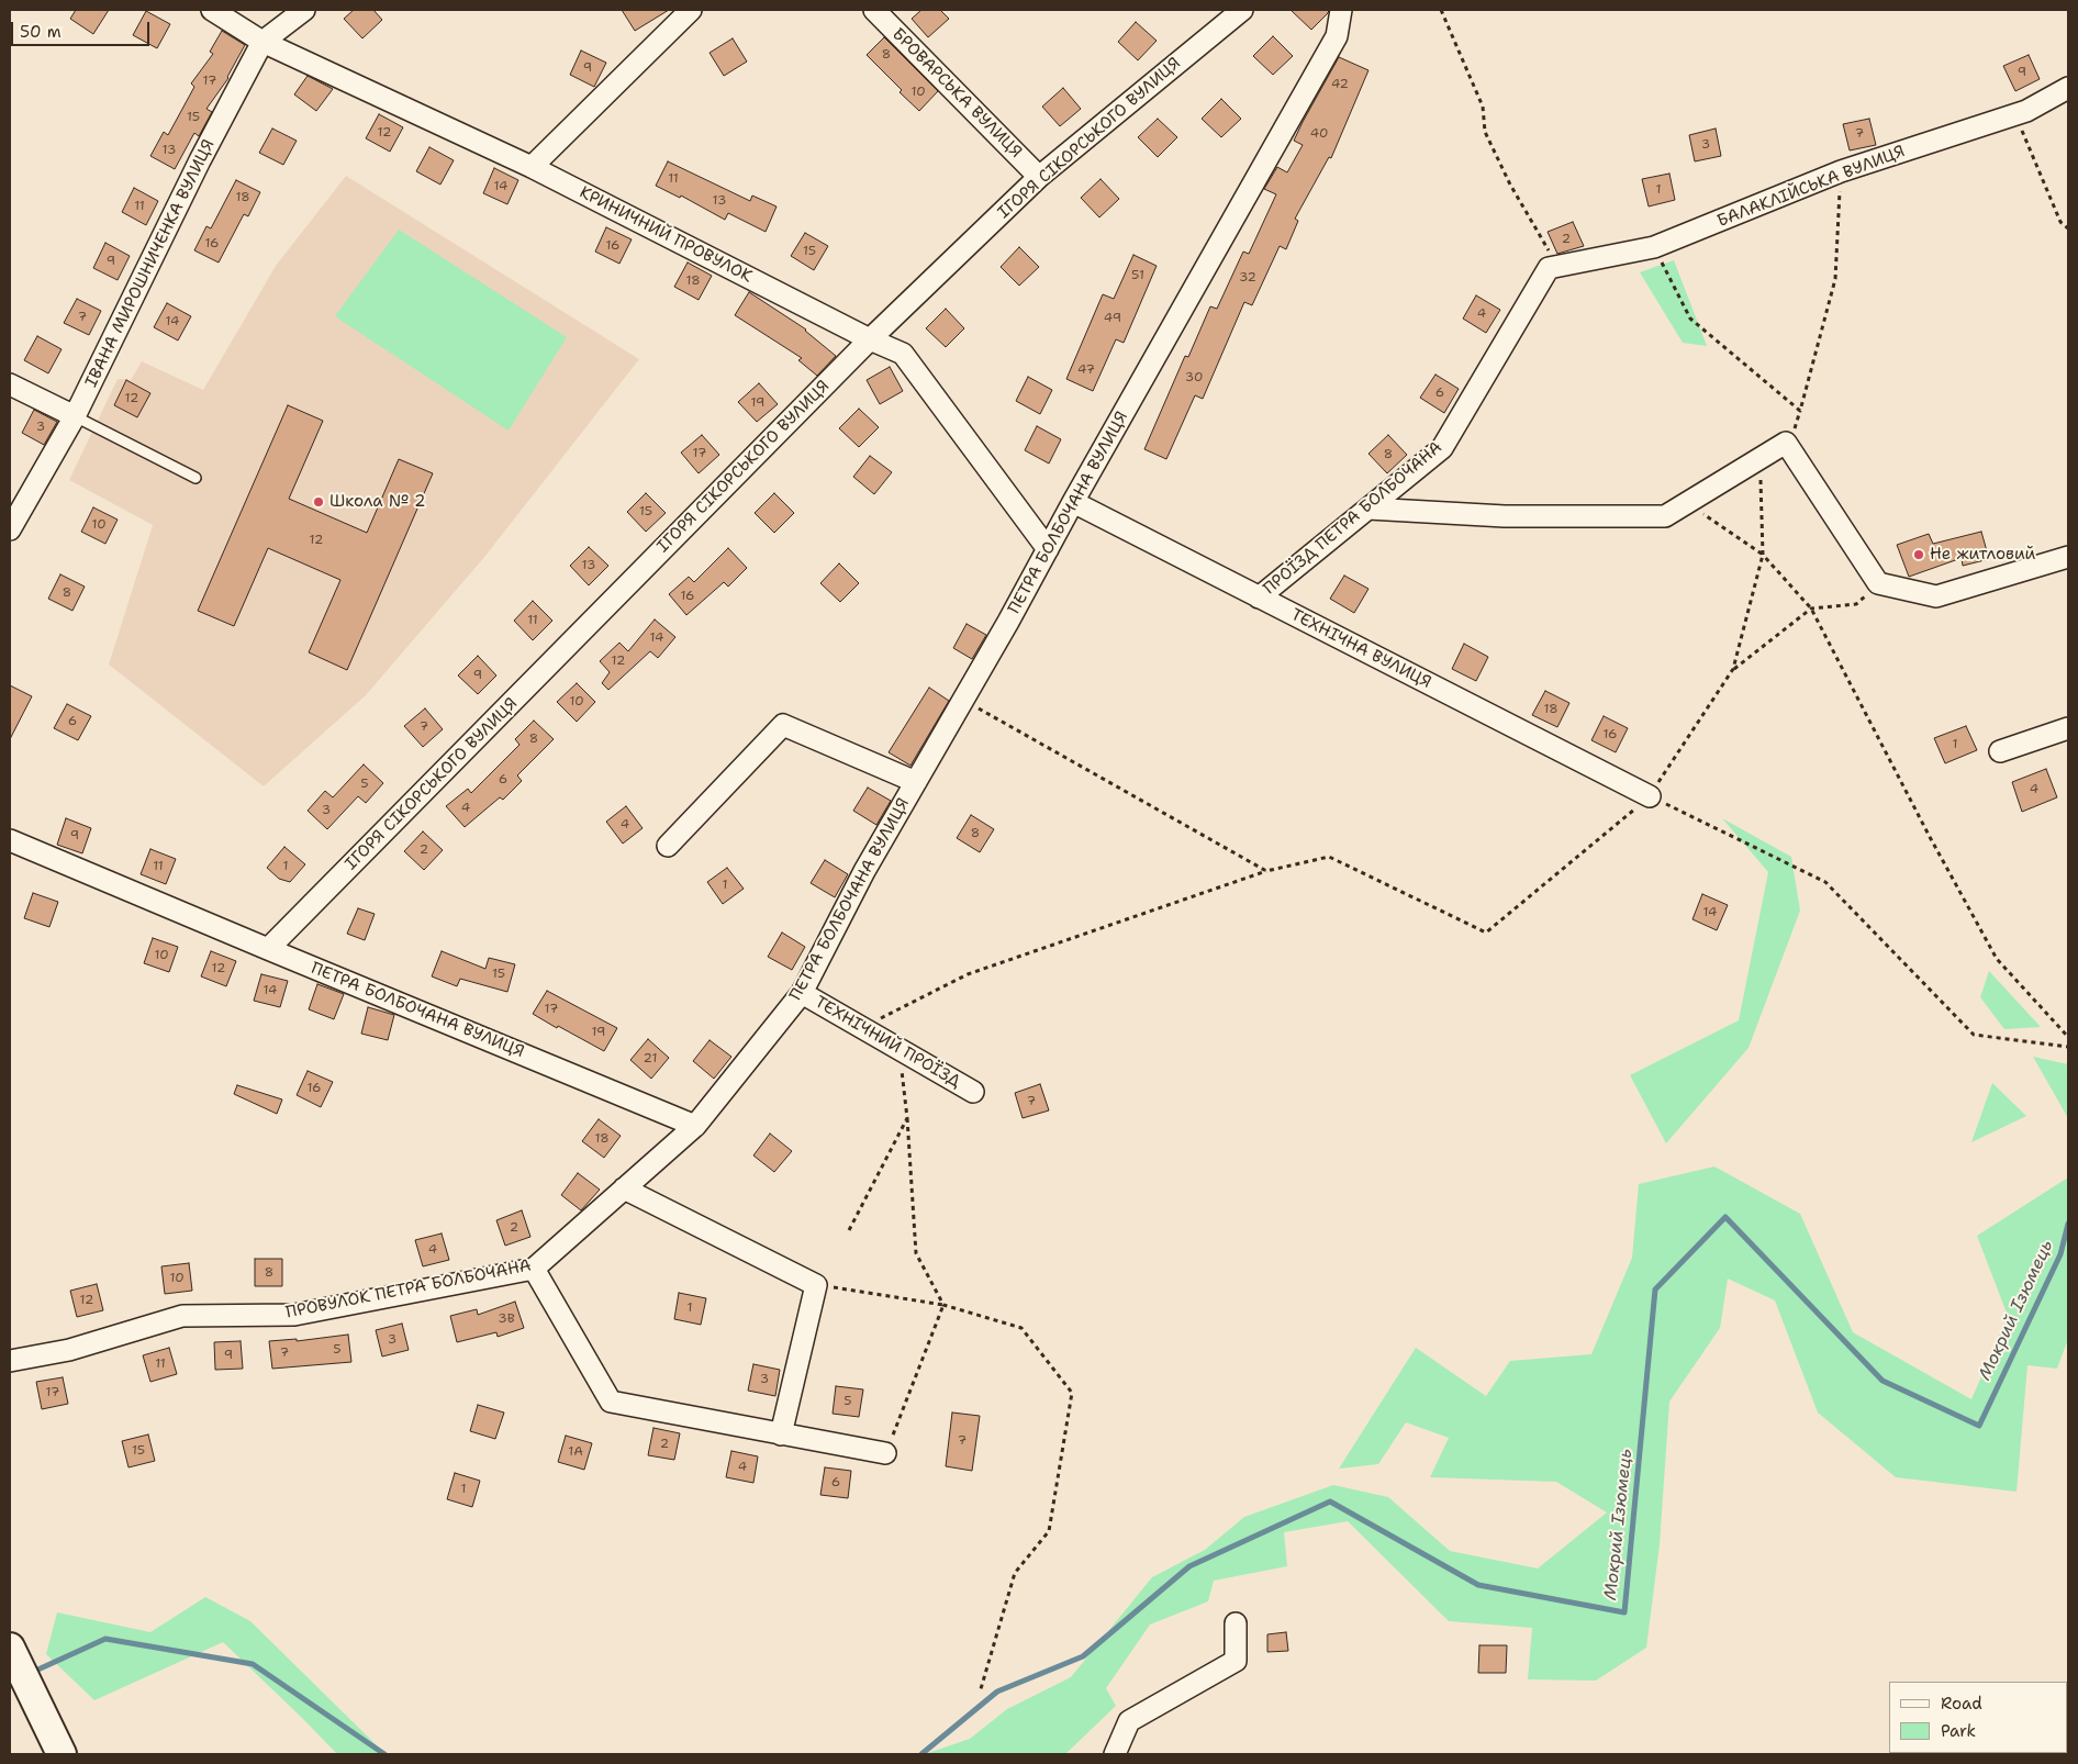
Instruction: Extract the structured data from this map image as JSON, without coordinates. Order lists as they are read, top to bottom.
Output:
{
  "streets": {
    "street": [
      "БРОВАРСЬКА ВУЛИЦЯ",
      "ІГОРЯ СІКОРСЬКОГО ВУЛИЦЯ",
      "БАЛАКЛІЙСЬКА ВУЛИЦЯ",
      "КРИНИЧНИЙ ПРОВУЛОК",
      "ІВАНА МИРОШНИЧЕНКА ВУЛИЦЯ",
      "ПЕТРА БОЛБОЧАНА ВУЛИЦЯ",
      "ПРОЇЗД ПЕТРА БОЛБОЧАНА",
      "ТЕХНІЧНА ВУЛИЦЯ",
      "ТЕХНІЧНИЙ ПРОЇЗД",
      "ПРОВУЛОК ПЕТРА БОЛБОЧАНА"
    ]
  },
  "crossings": [
    ["БРОВАРСЬКА ВУЛИЦЯ", "ІГОРЯ СІКОРСЬКОГО ВУЛИЦЯ"],
    ["ІГОРЯ СІКОРСЬКОГО ВУЛИЦЯ", "КРИНИЧНИЙ ПРОВУЛОК"],
    ["ІГОРЯ СІКОРСЬКОГО ВУЛИЦЯ", "ПЕТРА БОЛБОЧАНА ВУЛИЦЯ"],
    ["БАЛАКЛІЙСЬКА ВУЛИЦЯ", "ПРОЇЗД ПЕТРА БОЛБОЧАНА"],
    ["КРИНИЧНИЙ ПРОВУЛОК", "ІВАНА МИРОШНИЧЕНКА ВУЛИЦЯ"],
    ["КРИНИЧНИЙ ПРОВУЛОК", "ПЕТРА БОЛБОЧАНА ВУЛИЦЯ"],
    ["ПЕТРА БОЛБОЧАНА ВУЛИЦЯ", "ТЕХНІЧНА ВУЛИЦЯ"],
    ["ПЕТРА БОЛБОЧАНА ВУЛИЦЯ", "ТЕХНІЧНИЙ ПРОЇЗД"],
    ["ПЕТРА БОЛБОЧАНА ВУЛИЦЯ", "ПРОВУЛОК ПЕТРА БОЛБОЧАНА"],
    ["ПРОЇЗД ПЕТРА БОЛБОЧАНА", "ТЕХНІЧНА ВУЛИЦЯ"]
  ],
  "water": ["Мокрий Ізюмець"],
  "places": ["Школа № 2", "Не житловий"],
  "house_numbers": [
    "8",
    "9",
    "9",
    "17",
    "42",
    "10",
    "15",
    "12",
    "40",
    "7",
    "3",
    "13",
    "11",
    "14",
    "1",
    "18",
    "13",
    "11",
    "2",
    "16",
    "16",
    "15",
    "9",
    "51",
    "32",
    "18",
    "4",
    "7",
    "49",
    "14",
    "47",
    "30",
    "6",
    "12",
    "19",
    "3",
    "17",
    "8",
    "15",
    "10",
    "12",
    "13",
    "8",
    "16",
    "11",
    "14",
    "12",
    "9",
    "10",
    "18",
    "6",
    "7",
    "16",
    "8",
    "1",
    "6",
    "5",
    "4",
    "4",
    "3",
    "4",
    "8",
    "9",
    "2",
    "11",
    "1",
    "1",
    "14",
    "10",
    "12",
    "15",
    "14",
    "17",
    "19",
    "21",
    "16",
    "7",
    "18",
    "2",
    "4",
    "8",
    "10",
    "12",
    "1",
    "3В",
    "3",
    "5",
    "7",
    "9",
    "11",
    "3",
    "17",
    "5",
    "7",
    "2",
    "15",
    "1А",
    "4",
    "6",
    "1"
  ],
  "legend": ["Road", "Park"],
  "scale_bar": "50 m"
}
